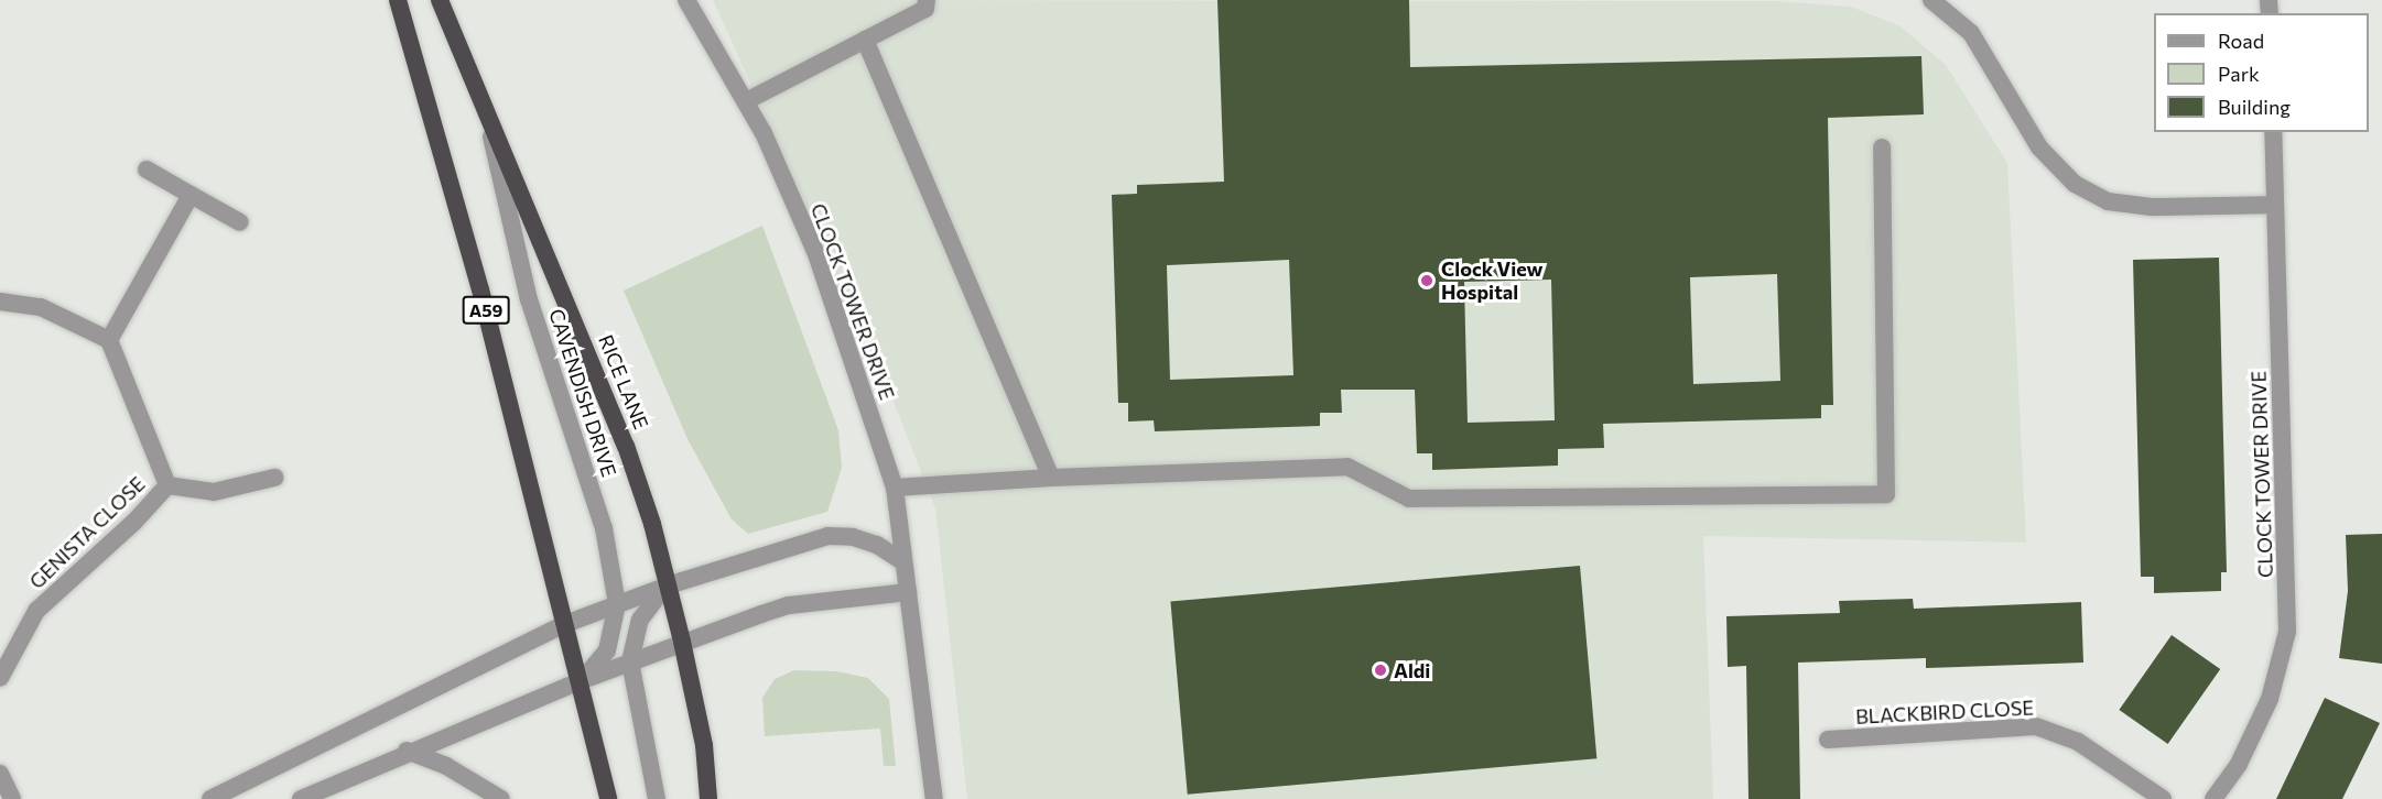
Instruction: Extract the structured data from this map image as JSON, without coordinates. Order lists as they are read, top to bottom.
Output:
{
  "streets": {
    "highway": ["A59", "RICE LANE"],
    "street": [
      "CLOCK TOWER DRIVE",
      "CAVENDISH DRIVE",
      "GENISTA CLOSE",
      "BLACKBIRD CLOSE"
    ]
  },
  "crossings": [
    ["A59", "CAVENDISH DRIVE"],
    ["RICE LANE", "CAVENDISH DRIVE"]
  ],
  "places": ["Clock View Hospital", "Aldi"],
  "legend": ["Road", "Park", "Building"]
}
